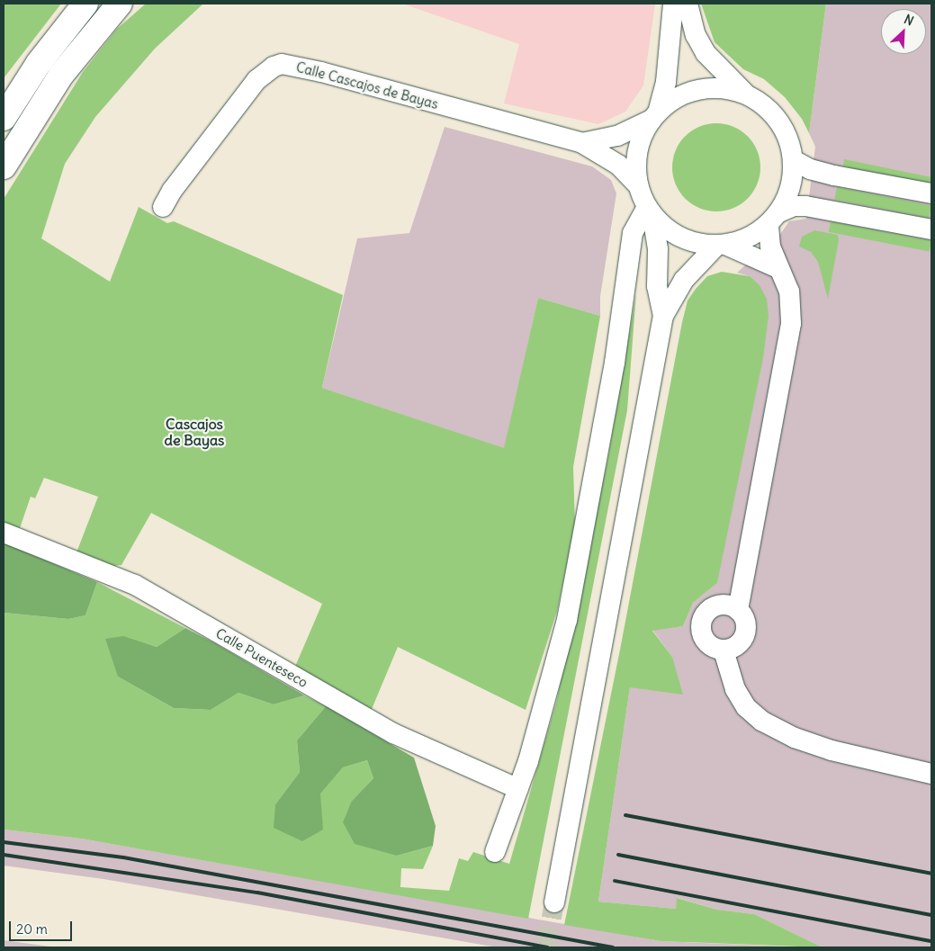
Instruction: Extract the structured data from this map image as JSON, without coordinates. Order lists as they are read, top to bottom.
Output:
{
  "streets": {
    "street": ["Calle Cascajos de Bayas", "Calle Puenteseco"]
  },
  "districts": ["Cascajos de Bayas"],
  "scale_bar": "20 m",
  "north": "top right"
}
